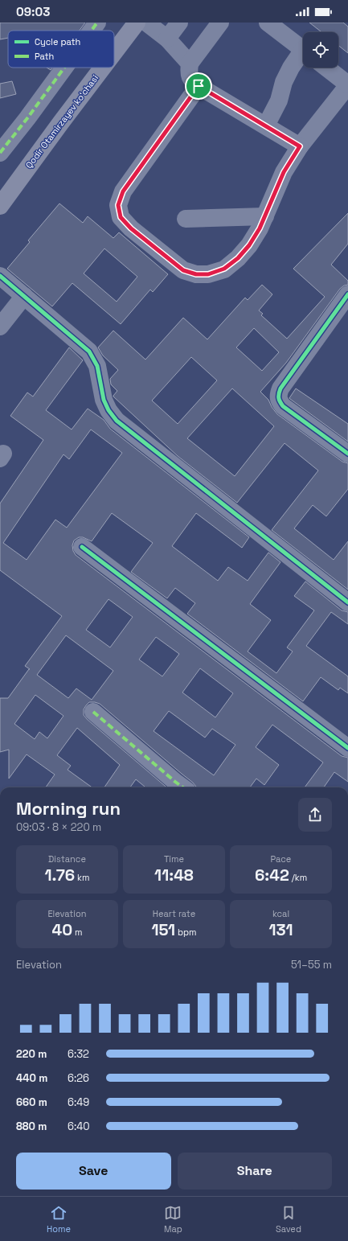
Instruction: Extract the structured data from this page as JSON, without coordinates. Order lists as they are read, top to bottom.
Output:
{
  "streets": {
    "main road": ["Qodir Otamirzayev koʻchasi"]
  },
  "legend": ["Cycle path", "Path"],
  "page": {
    "status": "09:03",
    "heading": ["Morning run", "09:03 · 8 × 220 m"],
    "stats": [
      ["Distance", "1.76 km"],
      ["Time", "11:48"],
      ["Pace", "6:42 /km"],
      ["Elevation", "40 m"],
      ["Heart rate", "151 bpm"],
      ["kcal", "131"]
    ],
    "chart": ["Elevation", "51–55 m"],
    "list": [
      {
        "name": "220 m",
        "note": "6:32"
      },
      {
        "name": "440 m",
        "note": "6:26"
      },
      {
        "name": "660 m",
        "note": "6:49"
      },
      {
        "name": "880 m",
        "note": "6:40"
      }
    ],
    "buttons": ["Save", "Share"],
    "tabs": ["Home", "Map", "Saved"]
  }
}
